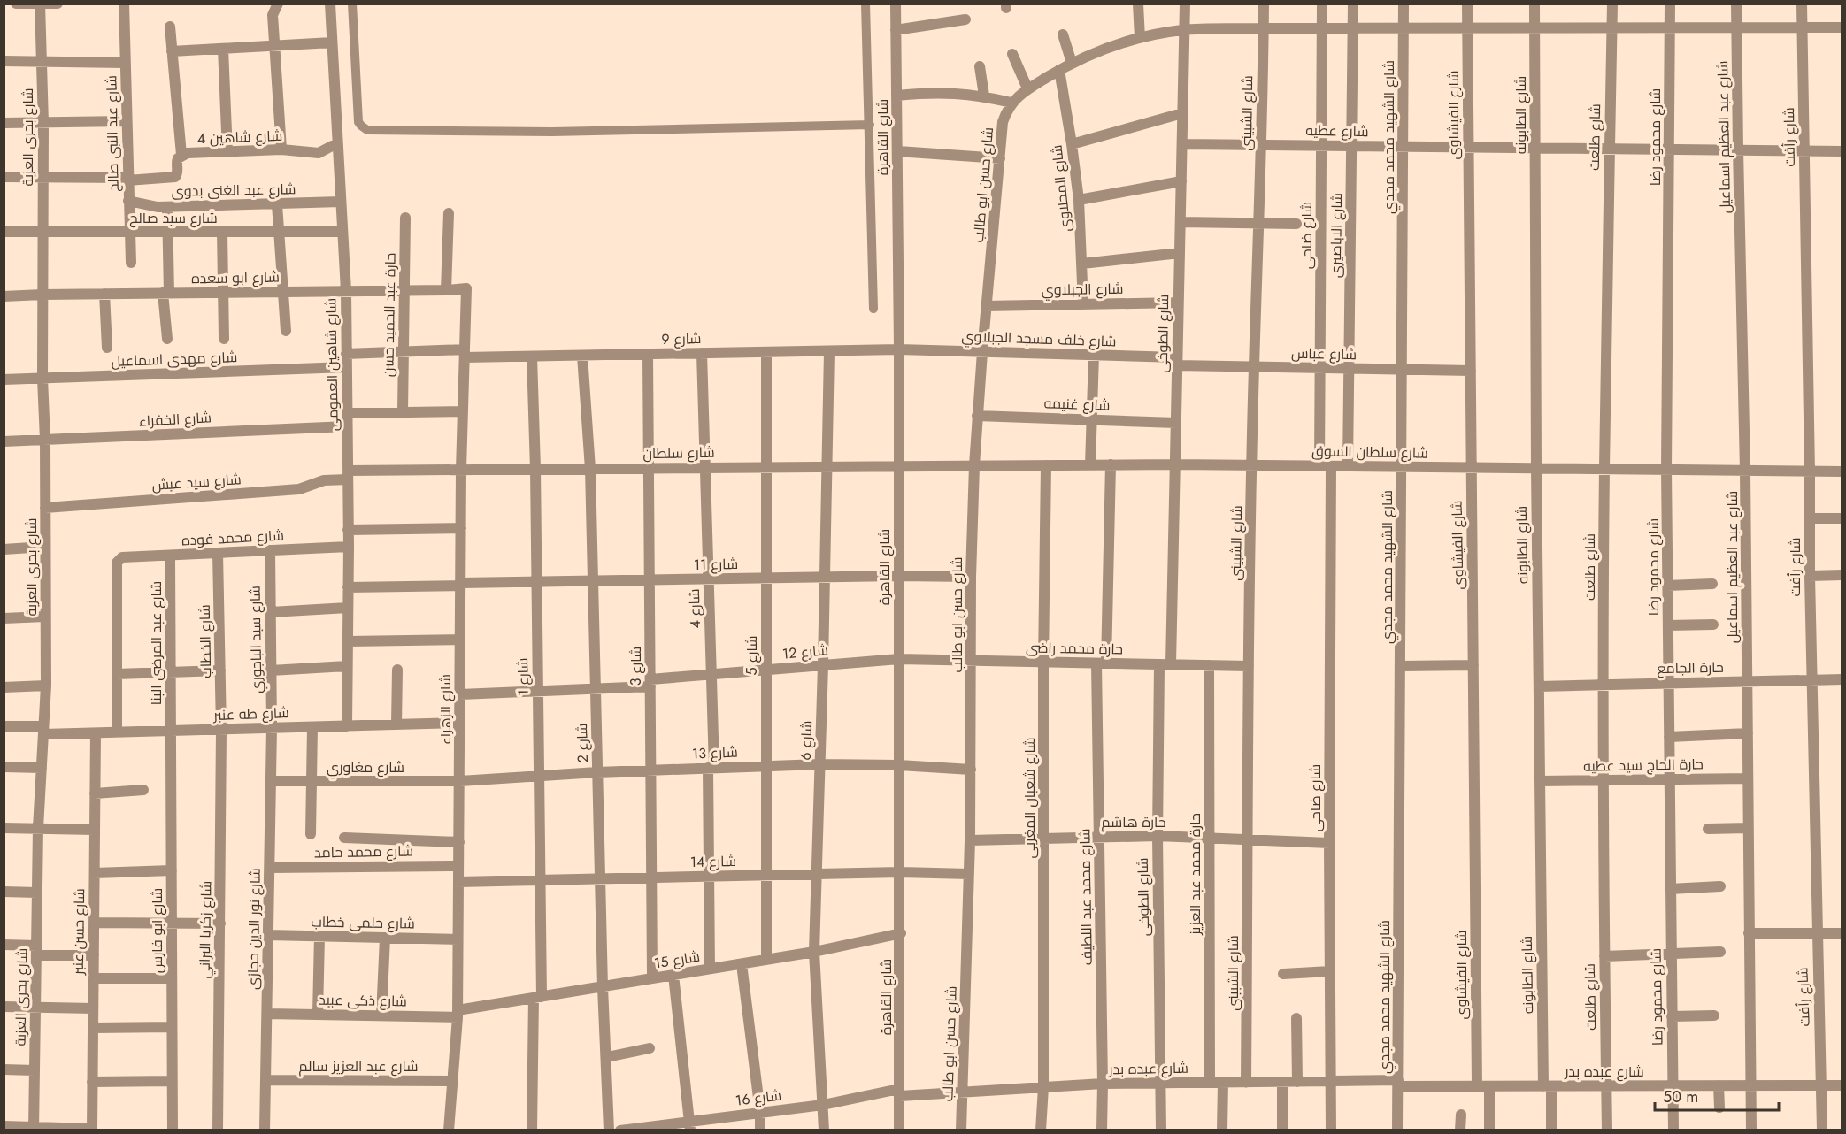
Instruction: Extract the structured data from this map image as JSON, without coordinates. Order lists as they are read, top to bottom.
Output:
{
  "streets": {
    "street": [
      "شارع الشبينى",
      "شارع الفيشاوى",
      "شارع الطابونه",
      "شارع عطيه",
      "شارع عبد النبى صالح",
      "شارع بحرى العزبة",
      "شارع شاهين 4",
      "شارع القاهرة",
      "شارع الشهيد محمد مجدي",
      "شارع طلعت",
      "شارع محمود رضا",
      "شارع عبد العظيم اسماعيل",
      "شارع رأفت",
      "شارع حسن ابو طالب",
      "شارع المحلاوى",
      "شارع عبد الغنى بدوى",
      "شارع سيد صالح",
      "شارع ضاحى",
      "شارع الاباصيرى",
      "شارع ابو سعده",
      "شارع الجبلاوي",
      "حارة عبد الحميد حسن",
      "شارع الطوخى",
      "شارع 9",
      "شارع خلف مسجد الجبلاوي",
      "شارع عباس",
      "شارع مهدى اسماعيل",
      "شارع شاهين العمومى",
      "شارع غنيمه",
      "شارع الخفراء",
      "شارع سلطان السوق",
      "شارع سلطان",
      "شارع سيد عيش",
      "شارع محمد فوده",
      "شارع 11",
      "شارع 4",
      "شارع سيد الباجوري",
      "شارع الخطاب",
      "شارع عبد المرضى البنا",
      "حارة محمد راضى",
      "شارع 12",
      "شارع 5",
      "شارع 3",
      "حارة الجامع",
      "شارع 1",
      "شارع الزهراء",
      "شارع طه عنبر",
      "شارع 6",
      "شارع 2",
      "شارع 13",
      "حارة الحاج سيد عطيه",
      "شارع مغاوري",
      "شارع شعبان المغربى",
      "حارة هاشم",
      "شارع محمد حامد",
      "شارع 14",
      "حارة محمد عبد العزيز",
      "شارع محمد عبد اللطيف",
      "شارع حلمى خطاب",
      "شارع نور الدين حجازى",
      "شارع زكريا البراني",
      "شارع ابو فارس",
      "شارع حسن عنبر",
      "شارع 15",
      "شارع ذكى عبيد",
      "شارع عبد العزيز سالم",
      "شارع عبده بدر",
      "شارع 16"
    ]
  },
  "crossings": [
    ["شارع الشبينى", "شارع عطيه"],
    ["شارع الشبينى", "شارع عباس"],
    ["شارع الشبينى", "شارع سلطان السوق"],
    ["شارع الشبينى", "حارة محمد راضى"],
    ["شارع الشبينى", "حارة هاشم"],
    ["شارع الشبينى", "شارع عبده بدر"],
    ["شارع الفيشاوى", "شارع عطيه"],
    ["شارع الفيشاوى", "شارع عباس"],
    ["شارع الفيشاوى", "شارع سلطان السوق"],
    ["شارع الفيشاوى", "شارع عبده بدر"],
    ["شارع الطابونه", "شارع عطيه"],
    ["شارع الطابونه", "شارع سلطان السوق"],
    ["شارع الطابونه", "حارة الجامع"],
    ["شارع الطابونه", "حارة الحاج سيد عطيه"],
    ["شارع الطابونه", "شارع عبده بدر"],
    ["شارع عطيه", "شارع الشهيد محمد مجدي"],
    ["شارع عطيه", "شارع طلعت"],
    ["شارع عطيه", "شارع محمود رضا"],
    ["شارع عطيه", "شارع عبد العظيم اسماعيل"],
    ["شارع عطيه", "شارع رأفت"],
    ["شارع عطيه", "شارع ضاحى"],
    ["شارع عطيه", "شارع الاباصيرى"],
    ["شارع عطيه", "شارع الطوخى"],
    ["شارع عبد النبى صالح", "شارع شاهين 4"],
    ["شارع عبد النبى صالح", "شارع عبد الغنى بدوى"],
    ["شارع عبد النبى صالح", "شارع سيد صالح"],
    ["شارع بحرى العزبة", "شارع سيد صالح"],
    ["شارع بحرى العزبة", "شارع ابو سعده"],
    ["شارع بحرى العزبة", "شارع مهدى اسماعيل"],
    ["شارع بحرى العزبة", "شارع الخفراء"],
    ["شارع بحرى العزبة", "شارع سيد عيش"],
    ["شارع بحرى العزبة", "شارع طه عنبر"],
    ["شارع شاهين 4", "شارع شاهين العمومى"],
    ["شارع القاهرة", "شارع 9"],
    ["شارع القاهرة", "شارع خلف مسجد الجبلاوي"],
    ["شارع القاهرة", "شارع سلطان السوق"],
    ["شارع القاهرة", "شارع سلطان"],
    ["شارع القاهرة", "شارع 11"],
    ["شارع القاهرة", "حارة محمد راضى"],
    ["شارع القاهرة", "شارع 12"],
    ["شارع القاهرة", "شارع 13"],
    ["شارع القاهرة", "شارع 14"],
    ["شارع القاهرة", "شارع 15"],
    ["شارع القاهرة", "شارع عبده بدر"],
    ["شارع القاهرة", "شارع 16"],
    ["شارع الشهيد محمد مجدي", "شارع عباس"],
    ["شارع الشهيد محمد مجدي", "شارع سلطان السوق"],
    ["شارع الشهيد محمد مجدي", "شارع عبده بدر"],
    ["شارع طلعت", "شارع سلطان السوق"],
    ["شارع طلعت", "حارة الجامع"],
    ["شارع طلعت", "حارة الحاج سيد عطيه"],
    ["شارع طلعت", "شارع عبده بدر"],
    ["شارع محمود رضا", "شارع سلطان السوق"],
    ["شارع محمود رضا", "حارة الجامع"],
    ["شارع محمود رضا", "حارة الحاج سيد عطيه"],
    ["شارع محمود رضا", "شارع عبده بدر"],
    ["شارع عبد العظيم اسماعيل", "شارع سلطان السوق"],
    ["شارع عبد العظيم اسماعيل", "حارة الجامع"],
    ["شارع عبد العظيم اسماعيل", "حارة الحاج سيد عطيه"],
    ["شارع عبد العظيم اسماعيل", "شارع عبده بدر"],
    ["شارع رأفت", "شارع سلطان السوق"],
    ["شارع رأفت", "حارة الجامع"],
    ["شارع رأفت", "شارع عبده بدر"],
    ["شارع حسن ابو طالب", "شارع الجبلاوي"],
    ["شارع حسن ابو طالب", "شارع خلف مسجد الجبلاوي"],
    ["شارع حسن ابو طالب", "شارع غنيمه"],
    ["شارع حسن ابو طالب", "شارع سلطان السوق"],
    ["شارع حسن ابو طالب", "شارع 11"],
    ["شارع حسن ابو طالب", "حارة محمد راضى"],
    ["شارع حسن ابو طالب", "شارع 13"],
    ["شارع حسن ابو طالب", "حارة هاشم"],
    ["شارع حسن ابو طالب", "شارع 14"],
    ["شارع حسن ابو طالب", "شارع عبده بدر"],
    ["شارع المحلاوى", "شارع الجبلاوي"],
    ["شارع عبد الغنى بدوى", "شارع شاهين العمومى"],
    ["شارع سيد صالح", "شارع شاهين العمومى"],
    ["شارع ضاحى", "شارع عباس"],
    ["شارع ضاحى", "شارع سلطان السوق"],
    ["شارع ضاحى", "حارة هاشم"],
    ["شارع ضاحى", "شارع عبده بدر"],
    ["شارع الاباصيرى", "شارع عباس"],
    ["شارع الاباصيرى", "شارع سلطان السوق"],
    ["شارع ابو سعده", "حارة عبد الحميد حسن"],
    ["شارع ابو سعده", "شارع شاهين العمومى"],
    ["شارع ابو سعده", "شارع الزهراء"],
    ["شارع الجبلاوي", "شارع الطوخى"],
    ["حارة عبد الحميد حسن", "شارع 9"],
    ["شارع الطوخى", "شارع خلف مسجد الجبلاوي"],
    ["شارع الطوخى", "شارع عباس"],
    ["شارع الطوخى", "شارع غنيمه"],
    ["شارع الطوخى", "شارع سلطان السوق"],
    ["شارع الطوخى", "حارة محمد راضى"],
    ["شارع الطوخى", "حارة هاشم"],
    ["شارع الطوخى", "شارع عبده بدر"],
    ["شارع 9", "شارع خلف مسجد الجبلاوي"],
    ["شارع 9", "شارع شاهين العمومى"],
    ["شارع 9", "شارع 4"],
    ["شارع 9", "شارع 5"],
    ["شارع 9", "شارع 3"],
    ["شارع 9", "شارع 1"],
    ["شارع 9", "شارع الزهراء"],
    ["شارع 9", "شارع 6"],
    ["شارع 9", "شارع 2"],
    ["شارع خلف مسجد الجبلاوي", "شارع عباس"],
    ["شارع مهدى اسماعيل", "شارع شاهين العمومى"],
    ["شارع شاهين العمومى", "شارع الخفراء"],
    ["شارع شاهين العمومى", "شارع سيد عيش"],
    ["شارع شاهين العمومى", "شارع محمد فوده"],
    ["شارع شاهين العمومى", "شارع 11"],
    ["شارع شاهين العمومى", "شارع طه عنبر"],
    ["شارع سلطان السوق", "شارع سلطان"],
    ["شارع سلطان السوق", "شارع شعبان المغربى"],
    ["شارع سلطان السوق", "شارع محمد عبد اللطيف"],
    ["شارع سلطان", "شارع سيد عيش"],
    ["شارع سلطان", "شارع 4"],
    ["شارع سلطان", "شارع 5"],
    ["شارع سلطان", "شارع 3"],
    ["شارع سلطان", "شارع 1"],
    ["شارع سلطان", "شارع الزهراء"],
    ["شارع سلطان", "شارع 6"],
    ["شارع سلطان", "شارع 2"],
    ["شارع سيد عيش", "شارع الزهراء"],
    ["شارع محمد فوده", "شارع سيد الباجوري"],
    ["شارع محمد فوده", "شارع الخطاب"],
    ["شارع محمد فوده", "شارع عبد المرضى البنا"],
    ["شارع 11", "شارع 4"],
    ["شارع 11", "شارع 5"],
    ["شارع 11", "شارع 3"],
    ["شارع 11", "شارع 1"],
    ["شارع 11", "شارع الزهراء"],
    ["شارع 11", "شارع 6"],
    ["شارع 11", "شارع 2"],
    ["شارع 4", "شارع 12"],
    ["شارع 4", "شارع 13"],
    ["شارع 4", "شارع 14"],
    ["شارع 4", "شارع 15"],
    ["شارع سيد الباجوري", "شارع طه عنبر"],
    ["شارع سيد الباجوري", "شارع نور الدين حجازى"],
    ["شارع الخطاب", "شارع طه عنبر"],
    ["شارع الخطاب", "شارع زكريا البراني"],
    ["شارع عبد المرضى البنا", "شارع طه عنبر"],
    ["شارع عبد المرضى البنا", "شارع ابو فارس"],
    ["حارة محمد راضى", "شارع 12"],
    ["حارة محمد راضى", "شارع شعبان المغربى"],
    ["حارة محمد راضى", "حارة محمد عبد العزيز"],
    ["حارة محمد راضى", "شارع محمد عبد اللطيف"],
    ["شارع 12", "شارع 5"],
    ["شارع 12", "شارع 3"],
    ["شارع 12", "شارع 1"],
    ["شارع 12", "شارع الزهراء"],
    ["شارع 12", "شارع 6"],
    ["شارع 12", "شارع 2"],
    ["شارع 5", "شارع 13"],
    ["شارع 5", "شارع 14"],
    ["شارع 5", "شارع 15"],
    ["شارع 3", "شارع 13"],
    ["شارع 3", "شارع 14"],
    ["شارع 3", "شارع 15"],
    ["شارع 1", "شارع 13"],
    ["شارع 1", "شارع 14"],
    ["شارع 1", "شارع 15"],
    ["شارع الزهراء", "شارع طه عنبر"],
    ["شارع الزهراء", "شارع 13"],
    ["شارع الزهراء", "شارع مغاوري"],
    ["شارع الزهراء", "شارع محمد حامد"],
    ["شارع الزهراء", "شارع 14"],
    ["شارع الزهراء", "شارع حلمى خطاب"],
    ["شارع الزهراء", "شارع 15"],
    ["شارع الزهراء", "شارع ذكى عبيد"],
    ["شارع الزهراء", "شارع عبد العزيز سالم"],
    ["شارع طه عنبر", "شارع نور الدين حجازى"],
    ["شارع طه عنبر", "شارع زكريا البراني"],
    ["شارع طه عنبر", "شارع ابو فارس"],
    ["شارع طه عنبر", "شارع حسن عنبر"],
    ["شارع 6", "شارع 13"],
    ["شارع 6", "شارع 14"],
    ["شارع 6", "شارع 15"],
    ["شارع 6", "شارع 16"],
    ["شارع 2", "شارع 13"],
    ["شارع 2", "شارع 14"],
    ["شارع 2", "شارع 15"],
    ["شارع 13", "شارع مغاوري"],
    ["شارع مغاوري", "شارع نور الدين حجازى"],
    ["شارع شعبان المغربى", "حارة هاشم"],
    ["شارع شعبان المغربى", "شارع عبده بدر"],
    ["حارة هاشم", "حارة محمد عبد العزيز"],
    ["حارة هاشم", "شارع محمد عبد اللطيف"],
    ["شارع محمد حامد", "شارع نور الدين حجازى"],
    ["حارة محمد عبد العزيز", "شارع عبده بدر"],
    ["شارع محمد عبد اللطيف", "شارع عبده بدر"],
    ["شارع حلمى خطاب", "شارع نور الدين حجازى"],
    ["شارع نور الدين حجازى", "شارع ذكى عبيد"],
    ["شارع نور الدين حجازى", "شارع عبد العزيز سالم"],
    ["شارع 15", "شارع ذكى عبيد"],
    ["شارع عبده بدر", "شارع 16"]
  ],
  "scale_bar": "50 m"
}
